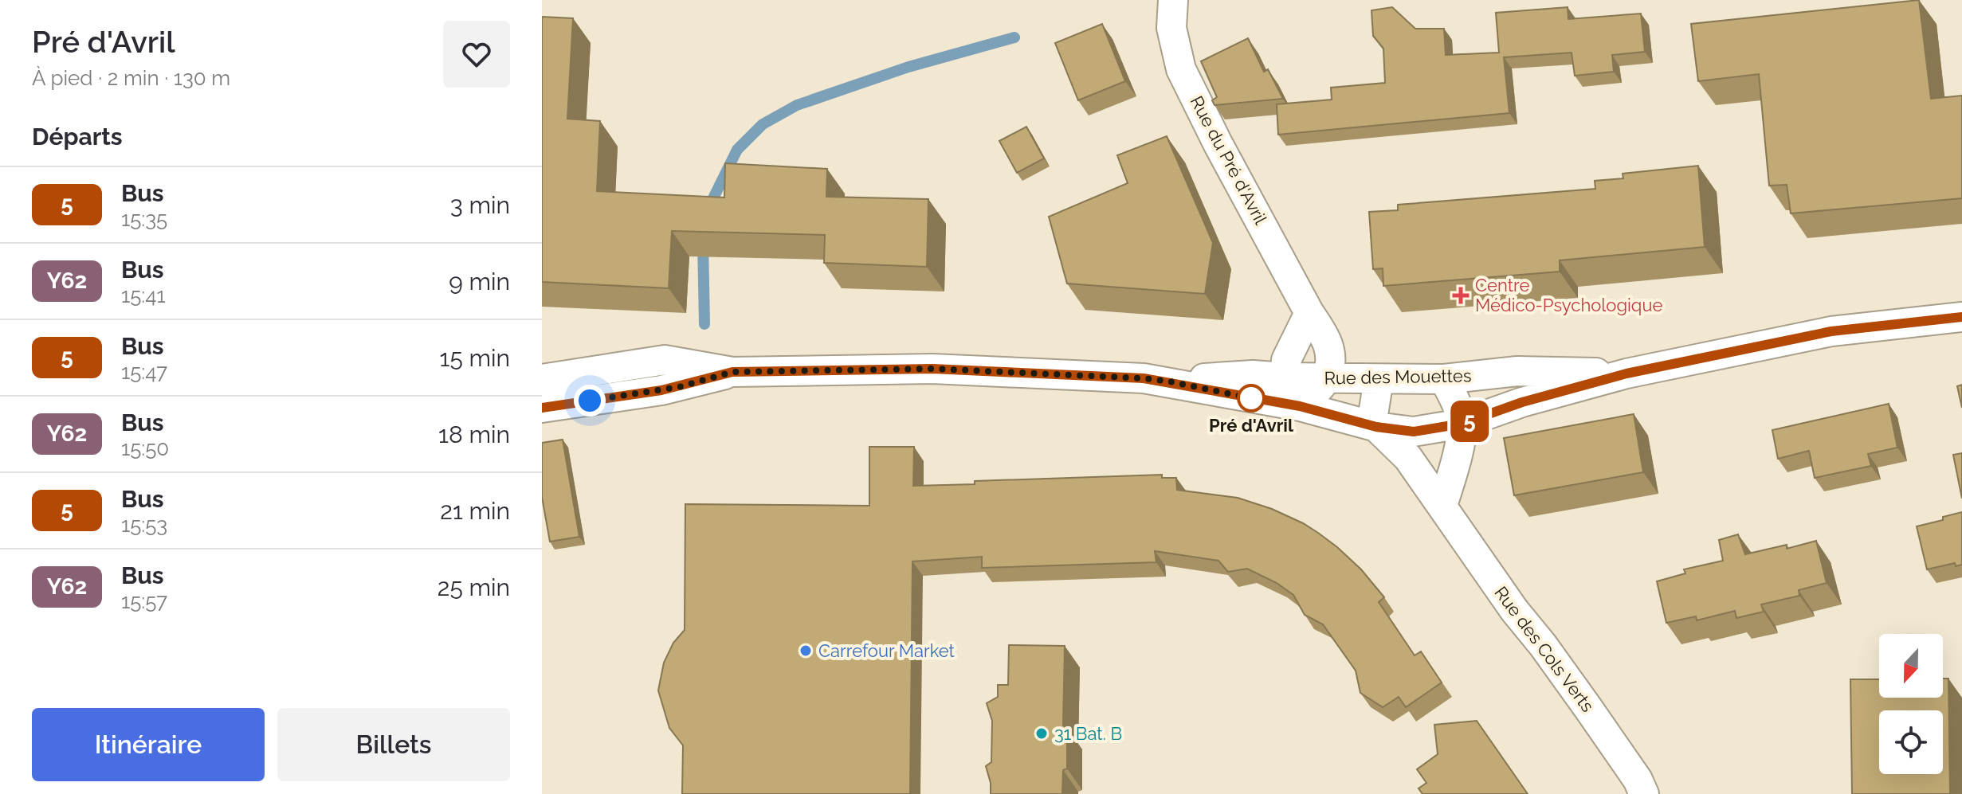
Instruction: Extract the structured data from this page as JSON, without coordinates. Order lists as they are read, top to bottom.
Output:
{
  "streets": {
    "street": ["Rue du Pré d'Avril", "Rue des Mouettes", "Rue des Cols Verts"]
  },
  "crossings": [
    ["Rue du Pré d'Avril", "Rue des Mouettes"],
    ["Rue des Mouettes", "Rue des Cols Verts"]
  ],
  "places": {
    "health": ["Centre Médico-Psychologique"],
    "other": ["Pré d'Avril", "Carrefour Market", "31 Bat. B"]
  },
  "lines": ["bus line 5"],
  "north": "bottom",
  "page": {
    "heading": [
      ["Pré d'Avril", "À pied · 2 min · 130 m"],
      "Départs"
    ],
    "on_map": "5",
    "list": [
      {
        "mark": "5",
        "name": "Bus",
        "note": "15:35",
        "value": "3 min"
      },
      {
        "mark": "Y62",
        "name": "Bus",
        "note": "15:41",
        "value": "9 min"
      },
      {
        "mark": "5",
        "name": "Bus",
        "note": "15:47",
        "value": "15 min"
      },
      {
        "mark": "Y62",
        "name": "Bus",
        "note": "15:50",
        "value": "18 min"
      },
      {
        "mark": "5",
        "name": "Bus",
        "note": "15:53",
        "value": "21 min"
      },
      {
        "mark": "Y62",
        "name": "Bus",
        "note": "15:57",
        "value": "25 min"
      }
    ],
    "buttons": ["Itinéraire", "Billets"]
  }
}
